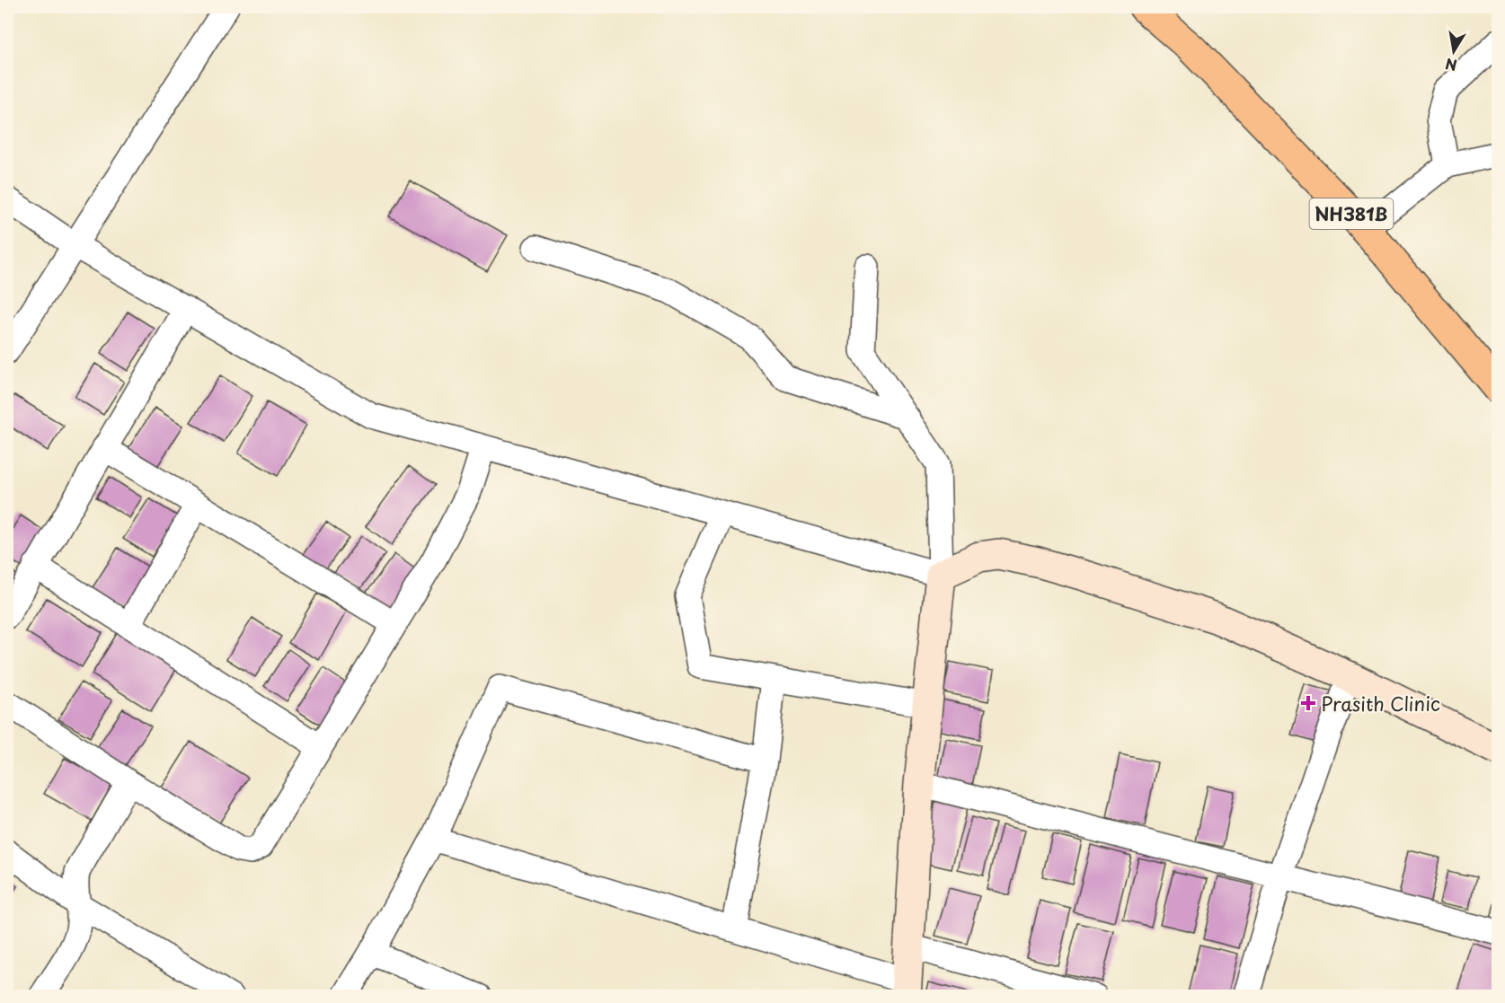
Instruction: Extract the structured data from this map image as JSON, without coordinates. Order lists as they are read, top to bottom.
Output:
{
  "streets": {
    "highway": ["NH381B"]
  },
  "places": {
    "health": ["Prasith Clinic"]
  },
  "north": "bottom"
}
